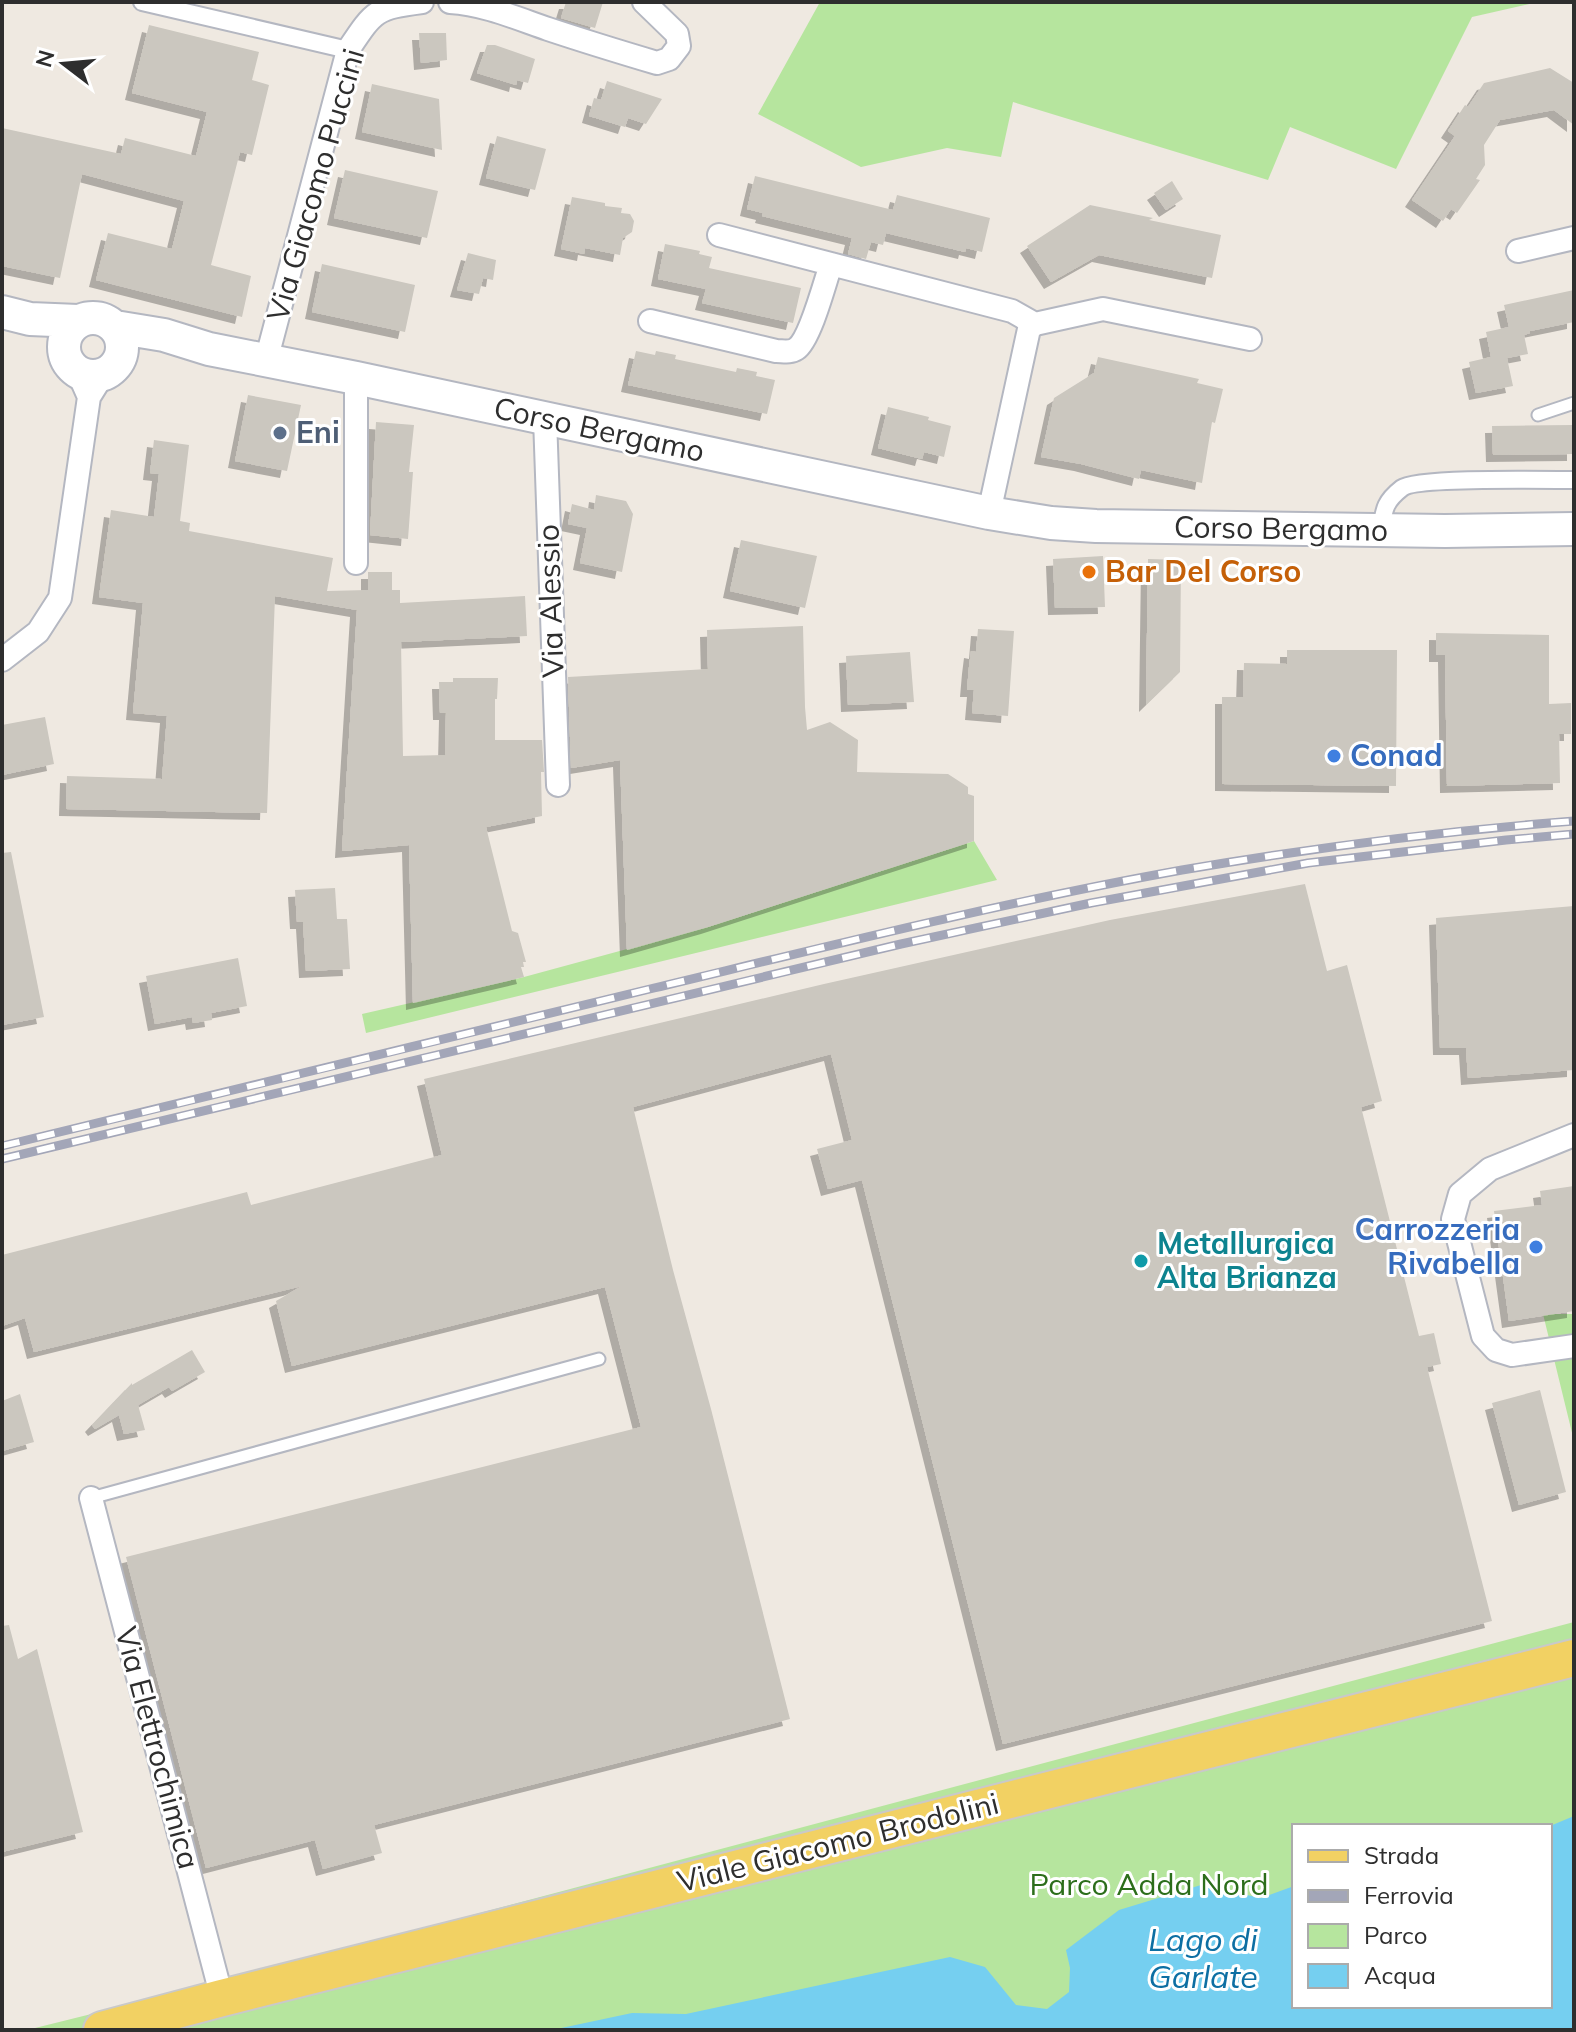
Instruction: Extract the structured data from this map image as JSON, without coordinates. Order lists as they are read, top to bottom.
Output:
{
  "streets": {
    "main road": ["Corso Bergamo", "Viale Giacomo Brodolini"],
    "street": ["Via Giacomo Puccini", "Via Alessio", "Via Elettrochimica"]
  },
  "crossings": [
    ["Via Giacomo Puccini", "Corso Bergamo"],
    ["Corso Bergamo", "Via Alessio"],
    ["Via Elettrochimica", "Viale Giacomo Brodolini"]
  ],
  "water": ["Lago di Garlate"],
  "parks": ["Parco Adda Nord"],
  "places": [
    "Eni",
    "Bar Del Corso",
    "Conad",
    "Carrozzeria Rivabella",
    "Metallurgica Alta Brianza"
  ],
  "legend": [
    "Strada",
    "Ferrovia",
    "Parco",
    "Acqua"
  ],
  "north": "left"
}
